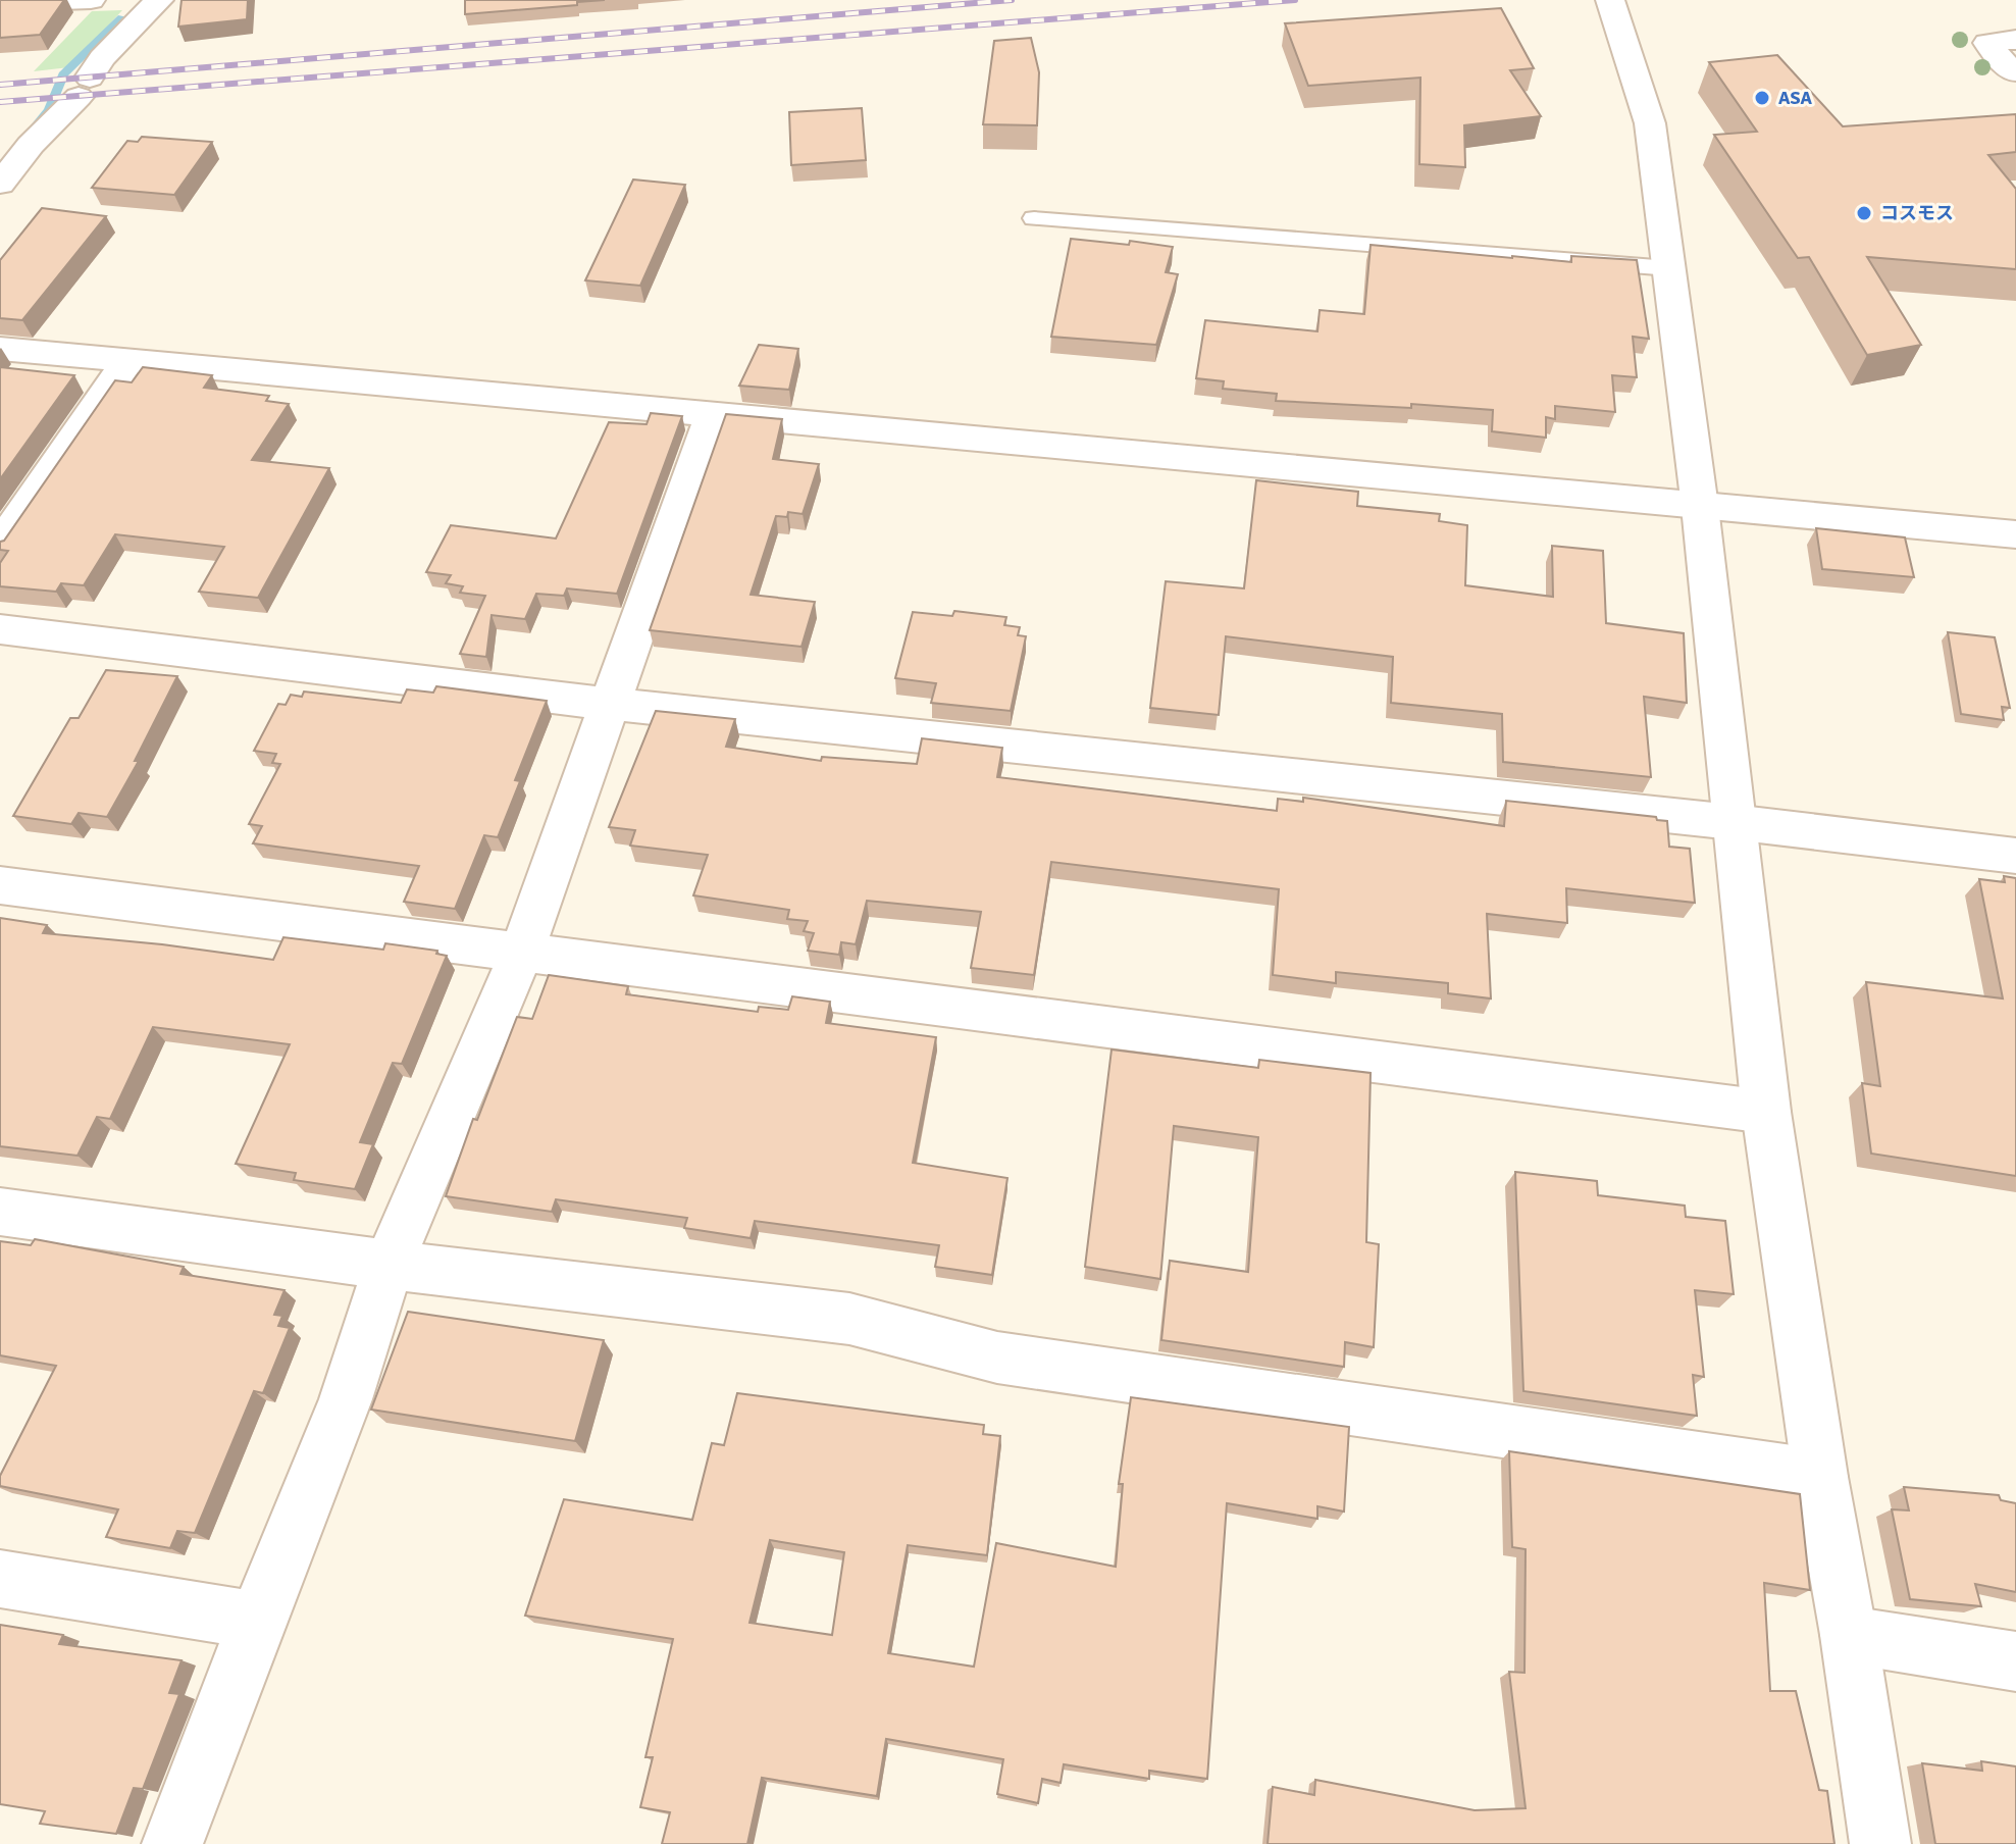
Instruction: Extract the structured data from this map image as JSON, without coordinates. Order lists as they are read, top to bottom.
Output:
{
  "places": ["ASA", "コスモス"]
}
